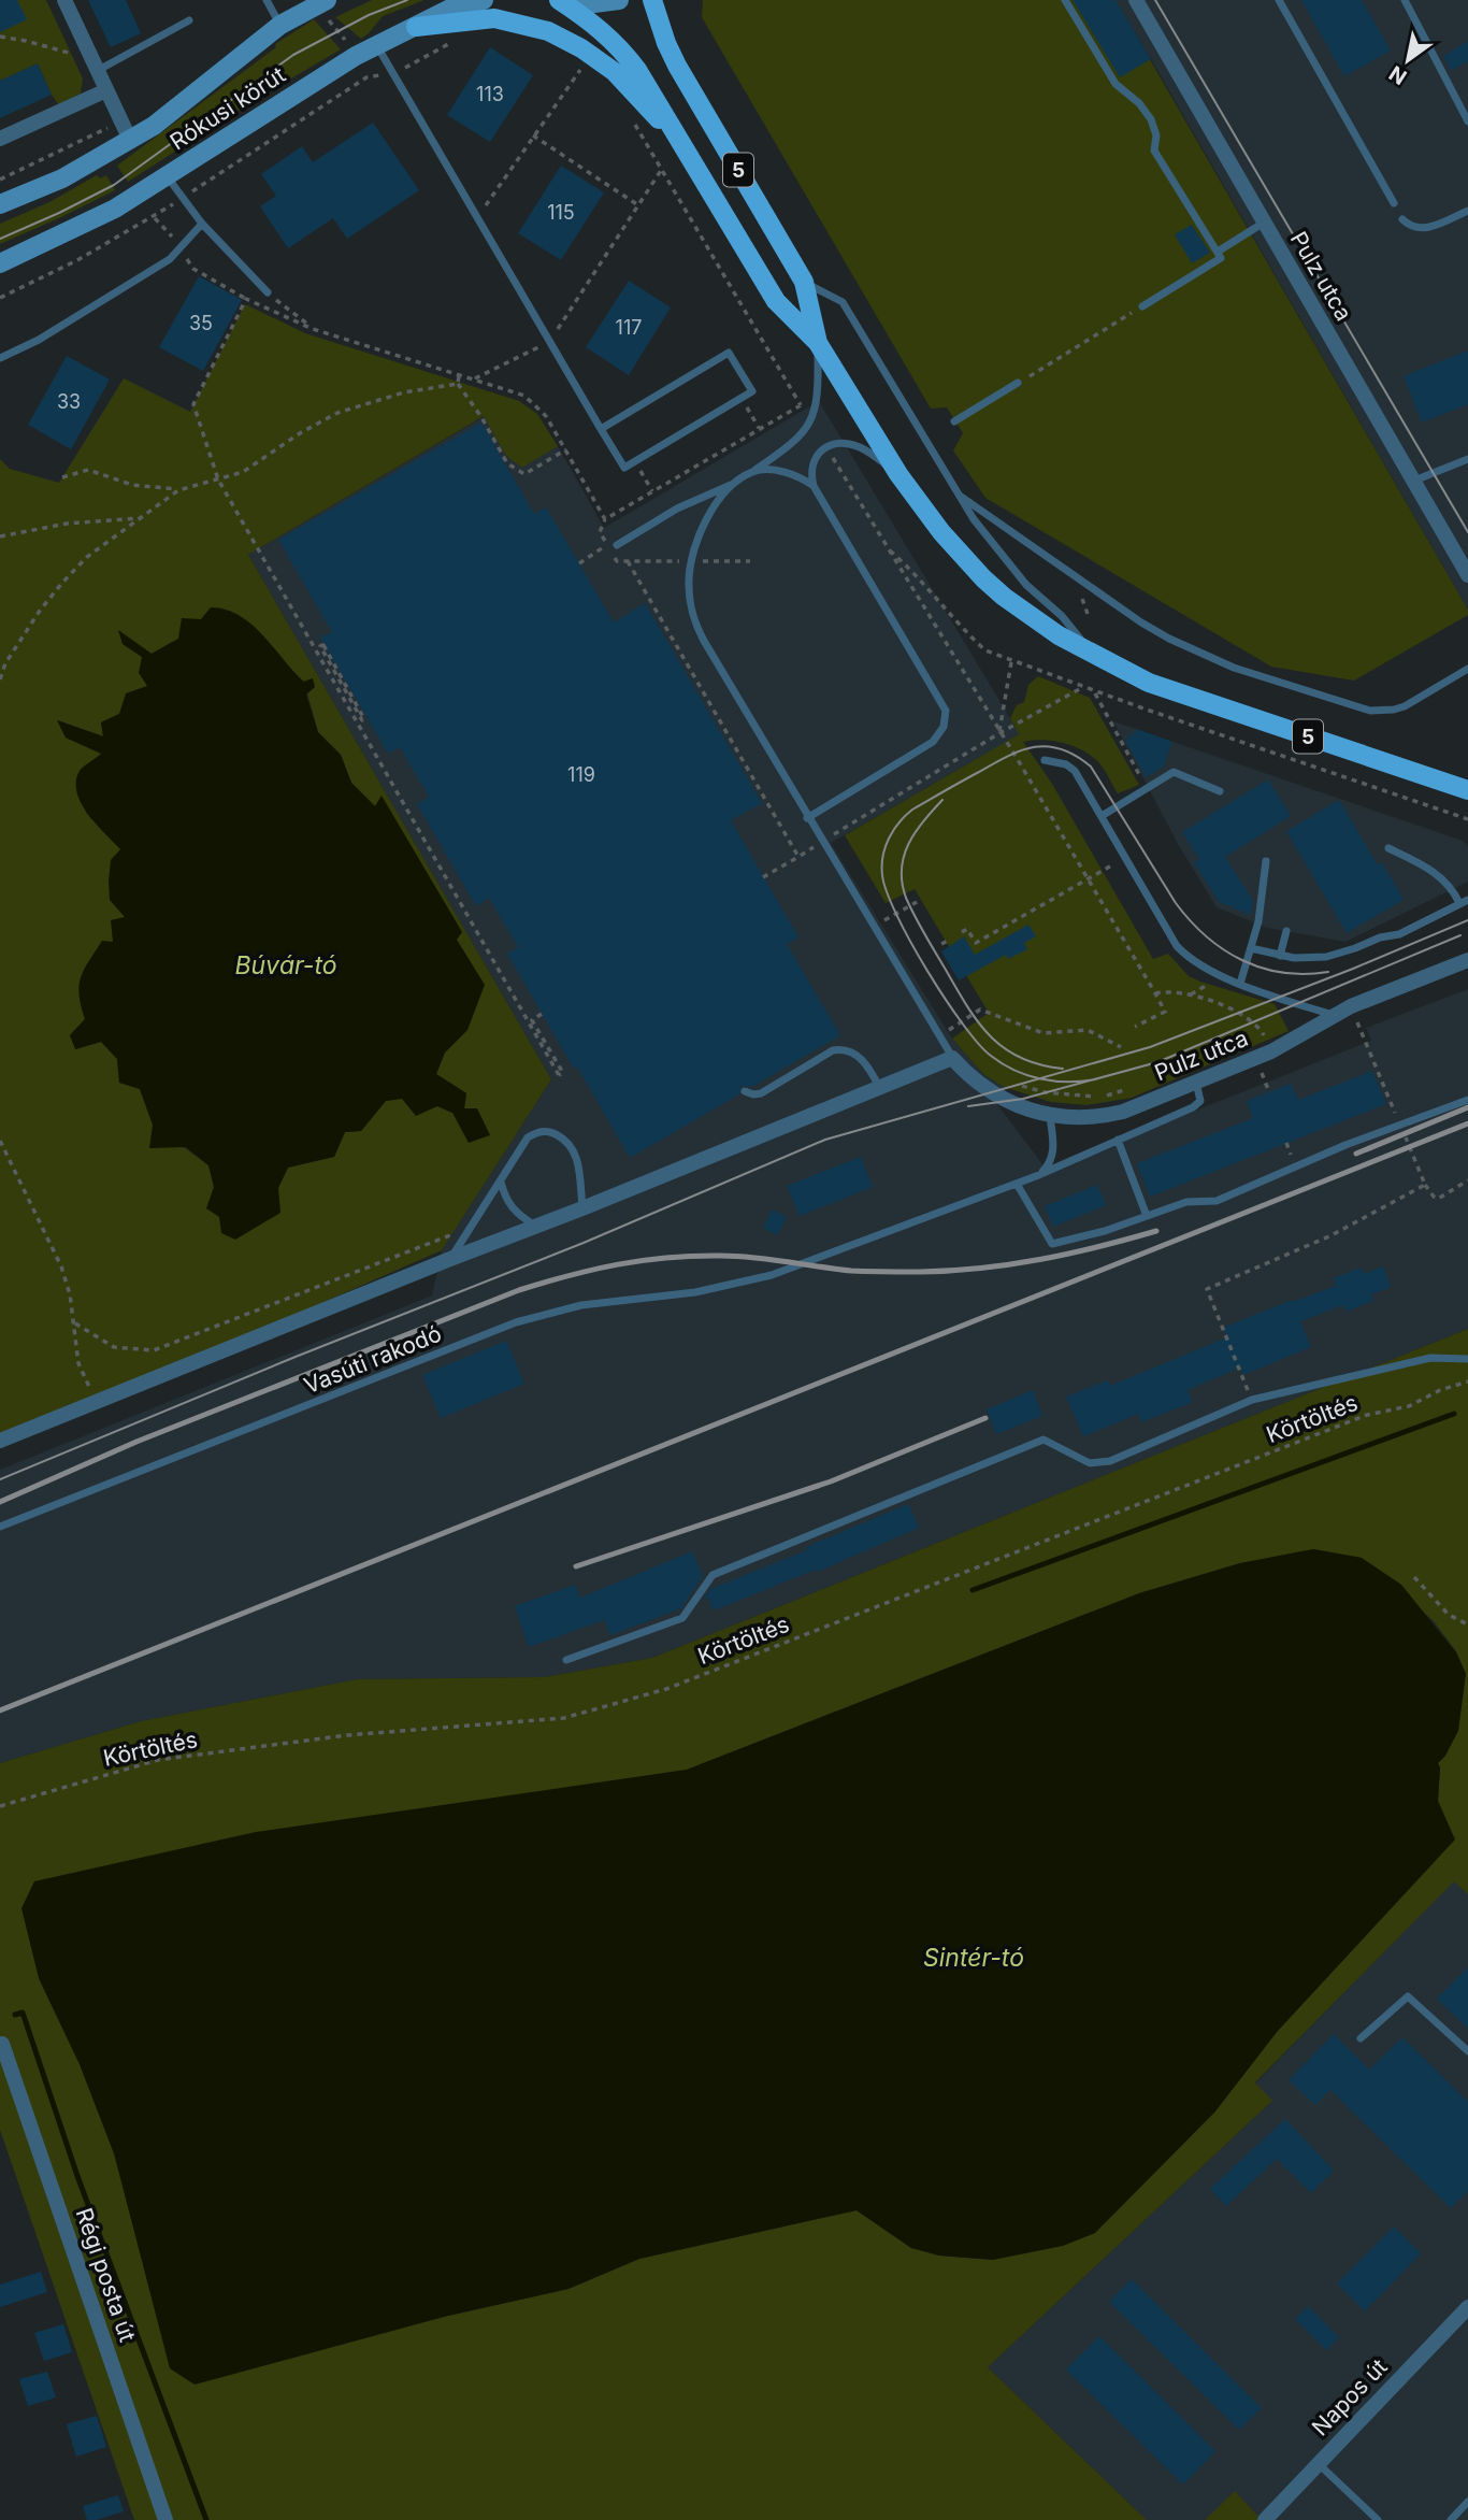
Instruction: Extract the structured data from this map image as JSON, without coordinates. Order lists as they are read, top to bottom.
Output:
{
  "streets": {
    "main road": ["Rókusi körút", "5"],
    "street": ["Pulz utca", "Régi posta út", "Napos út"],
    "lane": ["Vasúti rakodó"],
    "path": ["Körtöltés"]
  },
  "crossings": [
    ["Pulz utca", "Vasúti rakodó"]
  ],
  "water": ["Búvár-tó", "Sintér-tó"],
  "house_numbers": [
    "113",
    "115",
    "35",
    "117",
    "33",
    "119"
  ],
  "north": "bottom left"
}
